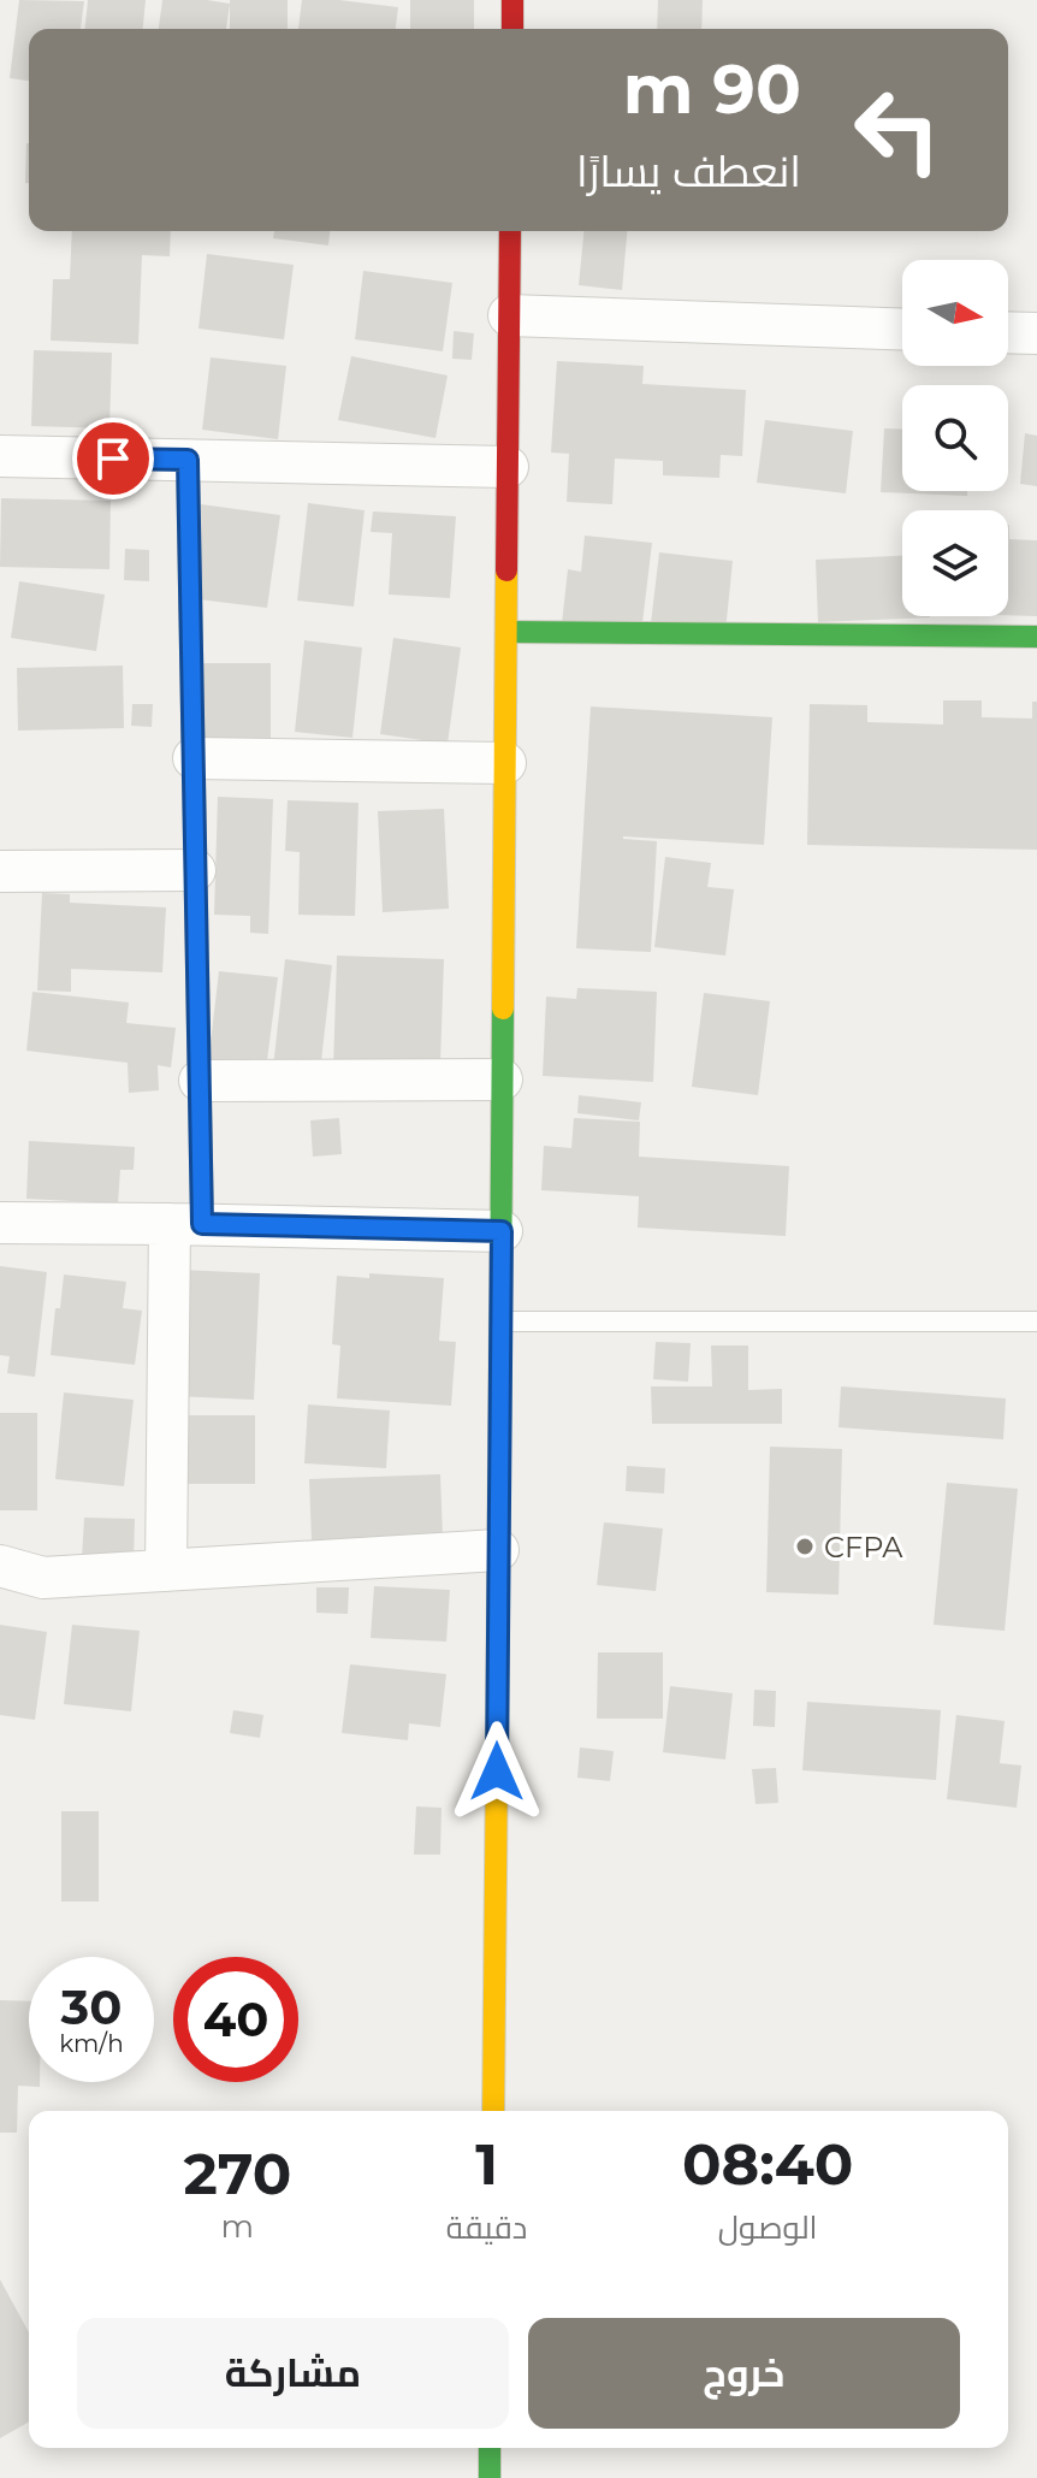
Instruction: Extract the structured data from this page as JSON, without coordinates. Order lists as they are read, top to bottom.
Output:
{
  "places": ["CFPA"],
  "north": "right",
  "page": {
    "turn": ["90 m", "انعطف يسارًا"],
    "speed": "30 km/h",
    "limit": "40",
    "eta": [
      "08:40",
      "الوصول",
      "1",
      "دقيقة",
      "270",
      "m"
    ],
    "buttons": ["خروج", "مشاركة"]
  }
}
